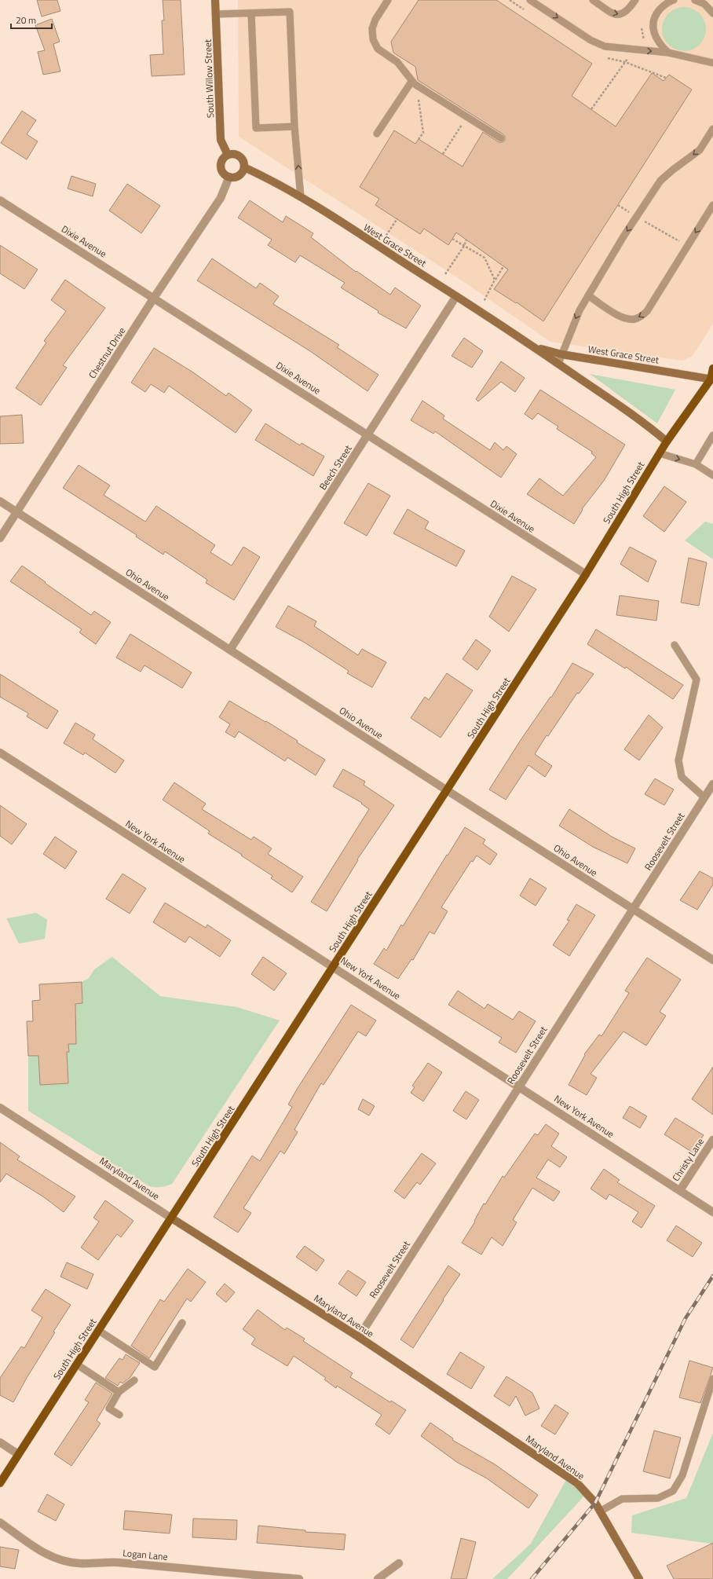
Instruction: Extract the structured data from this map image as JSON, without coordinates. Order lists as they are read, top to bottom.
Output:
{
  "streets": {
    "main road": ["South High Street"],
    "street": [
      "South Willow Street",
      "Dixie Avenue",
      "West Grace Street",
      "Chestnut Drive",
      "Beech Street",
      "Ohio Avenue",
      "New York Avenue",
      "Roosevelt Street",
      "Christy Lane",
      "Maryland Avenue",
      "Logan Lane"
    ]
  },
  "crossings": [
    ["South Willow Street", "West Grace Street"],
    ["South Willow Street", "Chestnut Drive"],
    ["Dixie Avenue", "Chestnut Drive"],
    ["Dixie Avenue", "Beech Street"],
    ["Dixie Avenue", "South High Street"],
    ["West Grace Street", "Chestnut Drive"],
    ["West Grace Street", "Beech Street"],
    ["West Grace Street", "South High Street"],
    ["Chestnut Drive", "Ohio Avenue"],
    ["Beech Street", "Ohio Avenue"],
    ["South High Street", "Ohio Avenue"],
    ["South High Street", "New York Avenue"],
    ["South High Street", "Maryland Avenue"],
    ["Ohio Avenue", "Roosevelt Street"],
    ["New York Avenue", "Roosevelt Street"],
    ["New York Avenue", "Christy Lane"],
    ["Roosevelt Street", "Maryland Avenue"]
  ],
  "scale_bar": "20 m"
}
